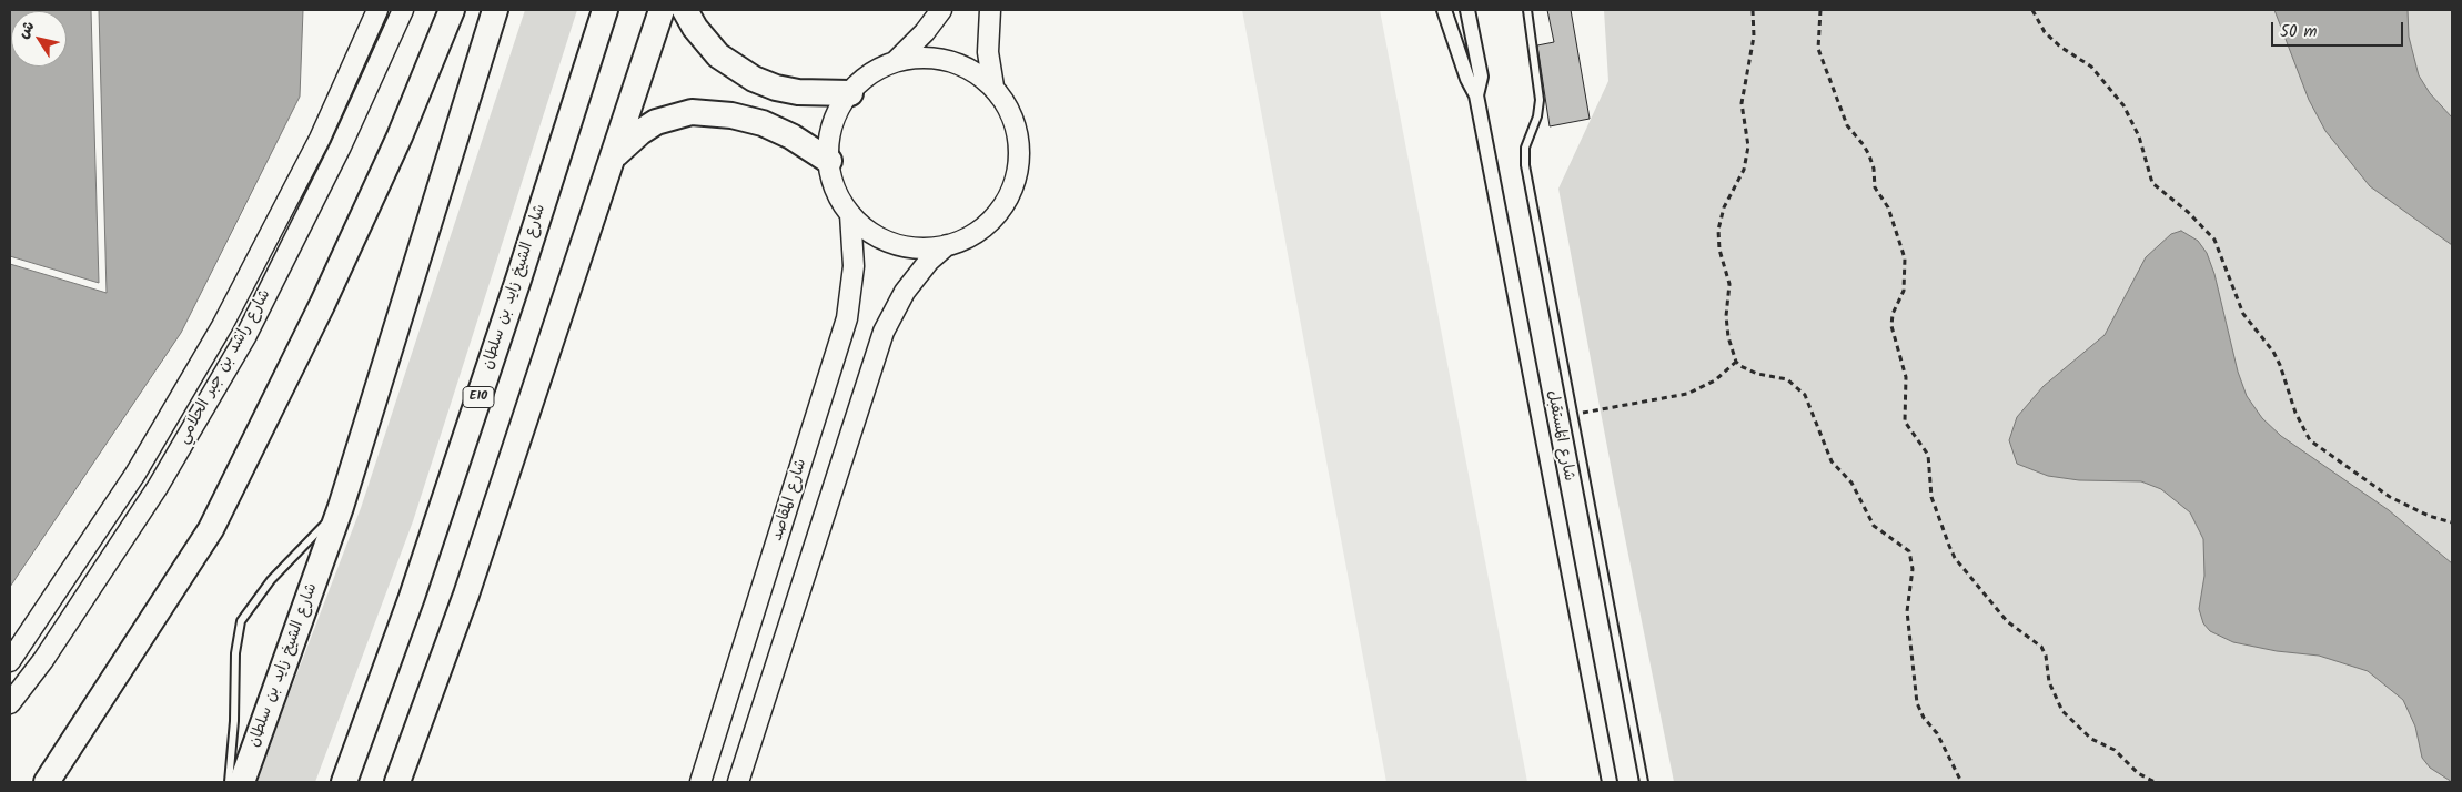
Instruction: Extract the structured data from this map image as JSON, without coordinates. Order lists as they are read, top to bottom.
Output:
{
  "streets": {
    "highway": ["شارع الشيخ زايد بن سلطان", "E10"],
    "street": ["شارع راشد بن جبر الحلامي", "شارع المُستقبل", "شارع المقاصد"]
  },
  "scale_bar": "50 m",
  "north": "top left"
}
